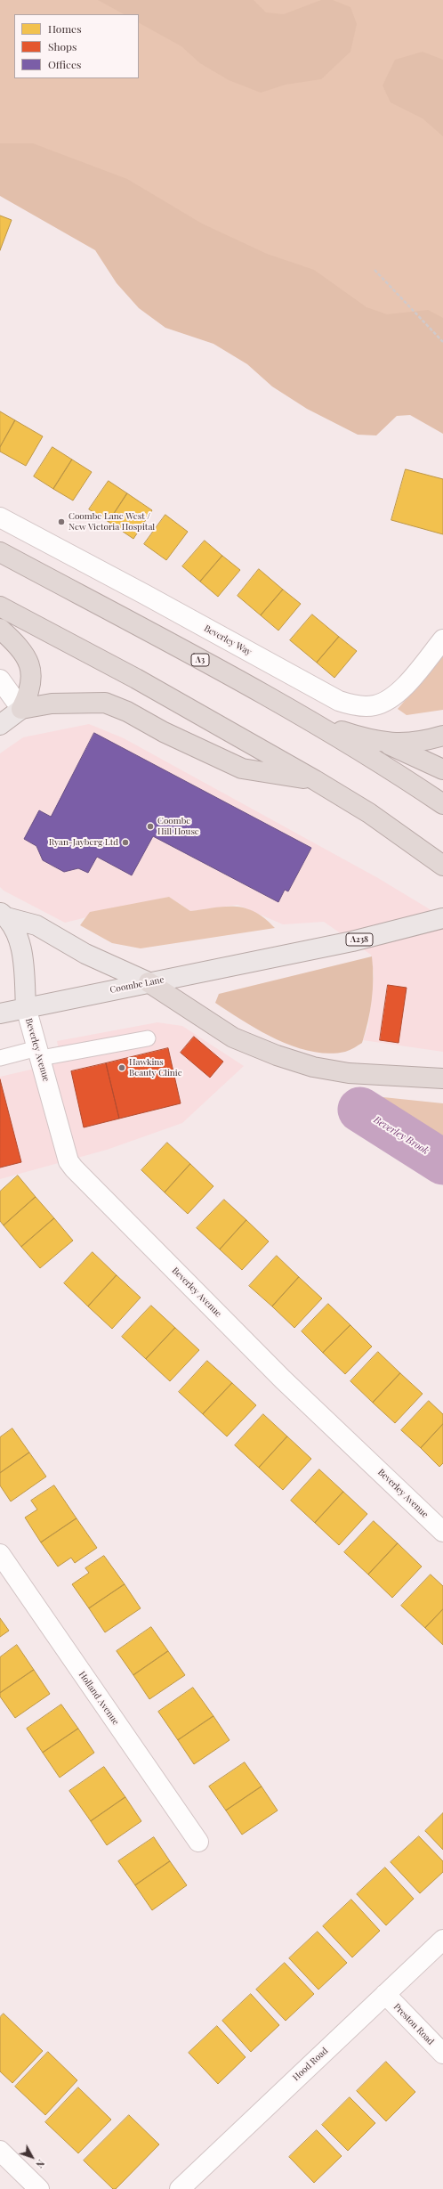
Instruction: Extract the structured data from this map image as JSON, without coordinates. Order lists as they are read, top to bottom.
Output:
{
  "streets": {
    "highway": ["A3"],
    "main road": ["A238", "Coombe Lane"],
    "street": [
      "Beverley Way",
      "Beverley Avenue",
      "Holland Avenue",
      "Preston Road",
      "Hood Road"
    ]
  },
  "crossings": [
    ["Coombe Lane", "Beverley Avenue"],
    ["Preston Road", "Hood Road"]
  ],
  "water": ["Beverley Brook"],
  "places": [
    "Coombe Lane West / New Victoria Hospital",
    "Coombe Hill House",
    "Ryan-Jayberg Ltd",
    "Hawkins Beauty Clinic"
  ],
  "legend": ["Homes", "Shops", "Offices"],
  "north": "bottom right"
}
